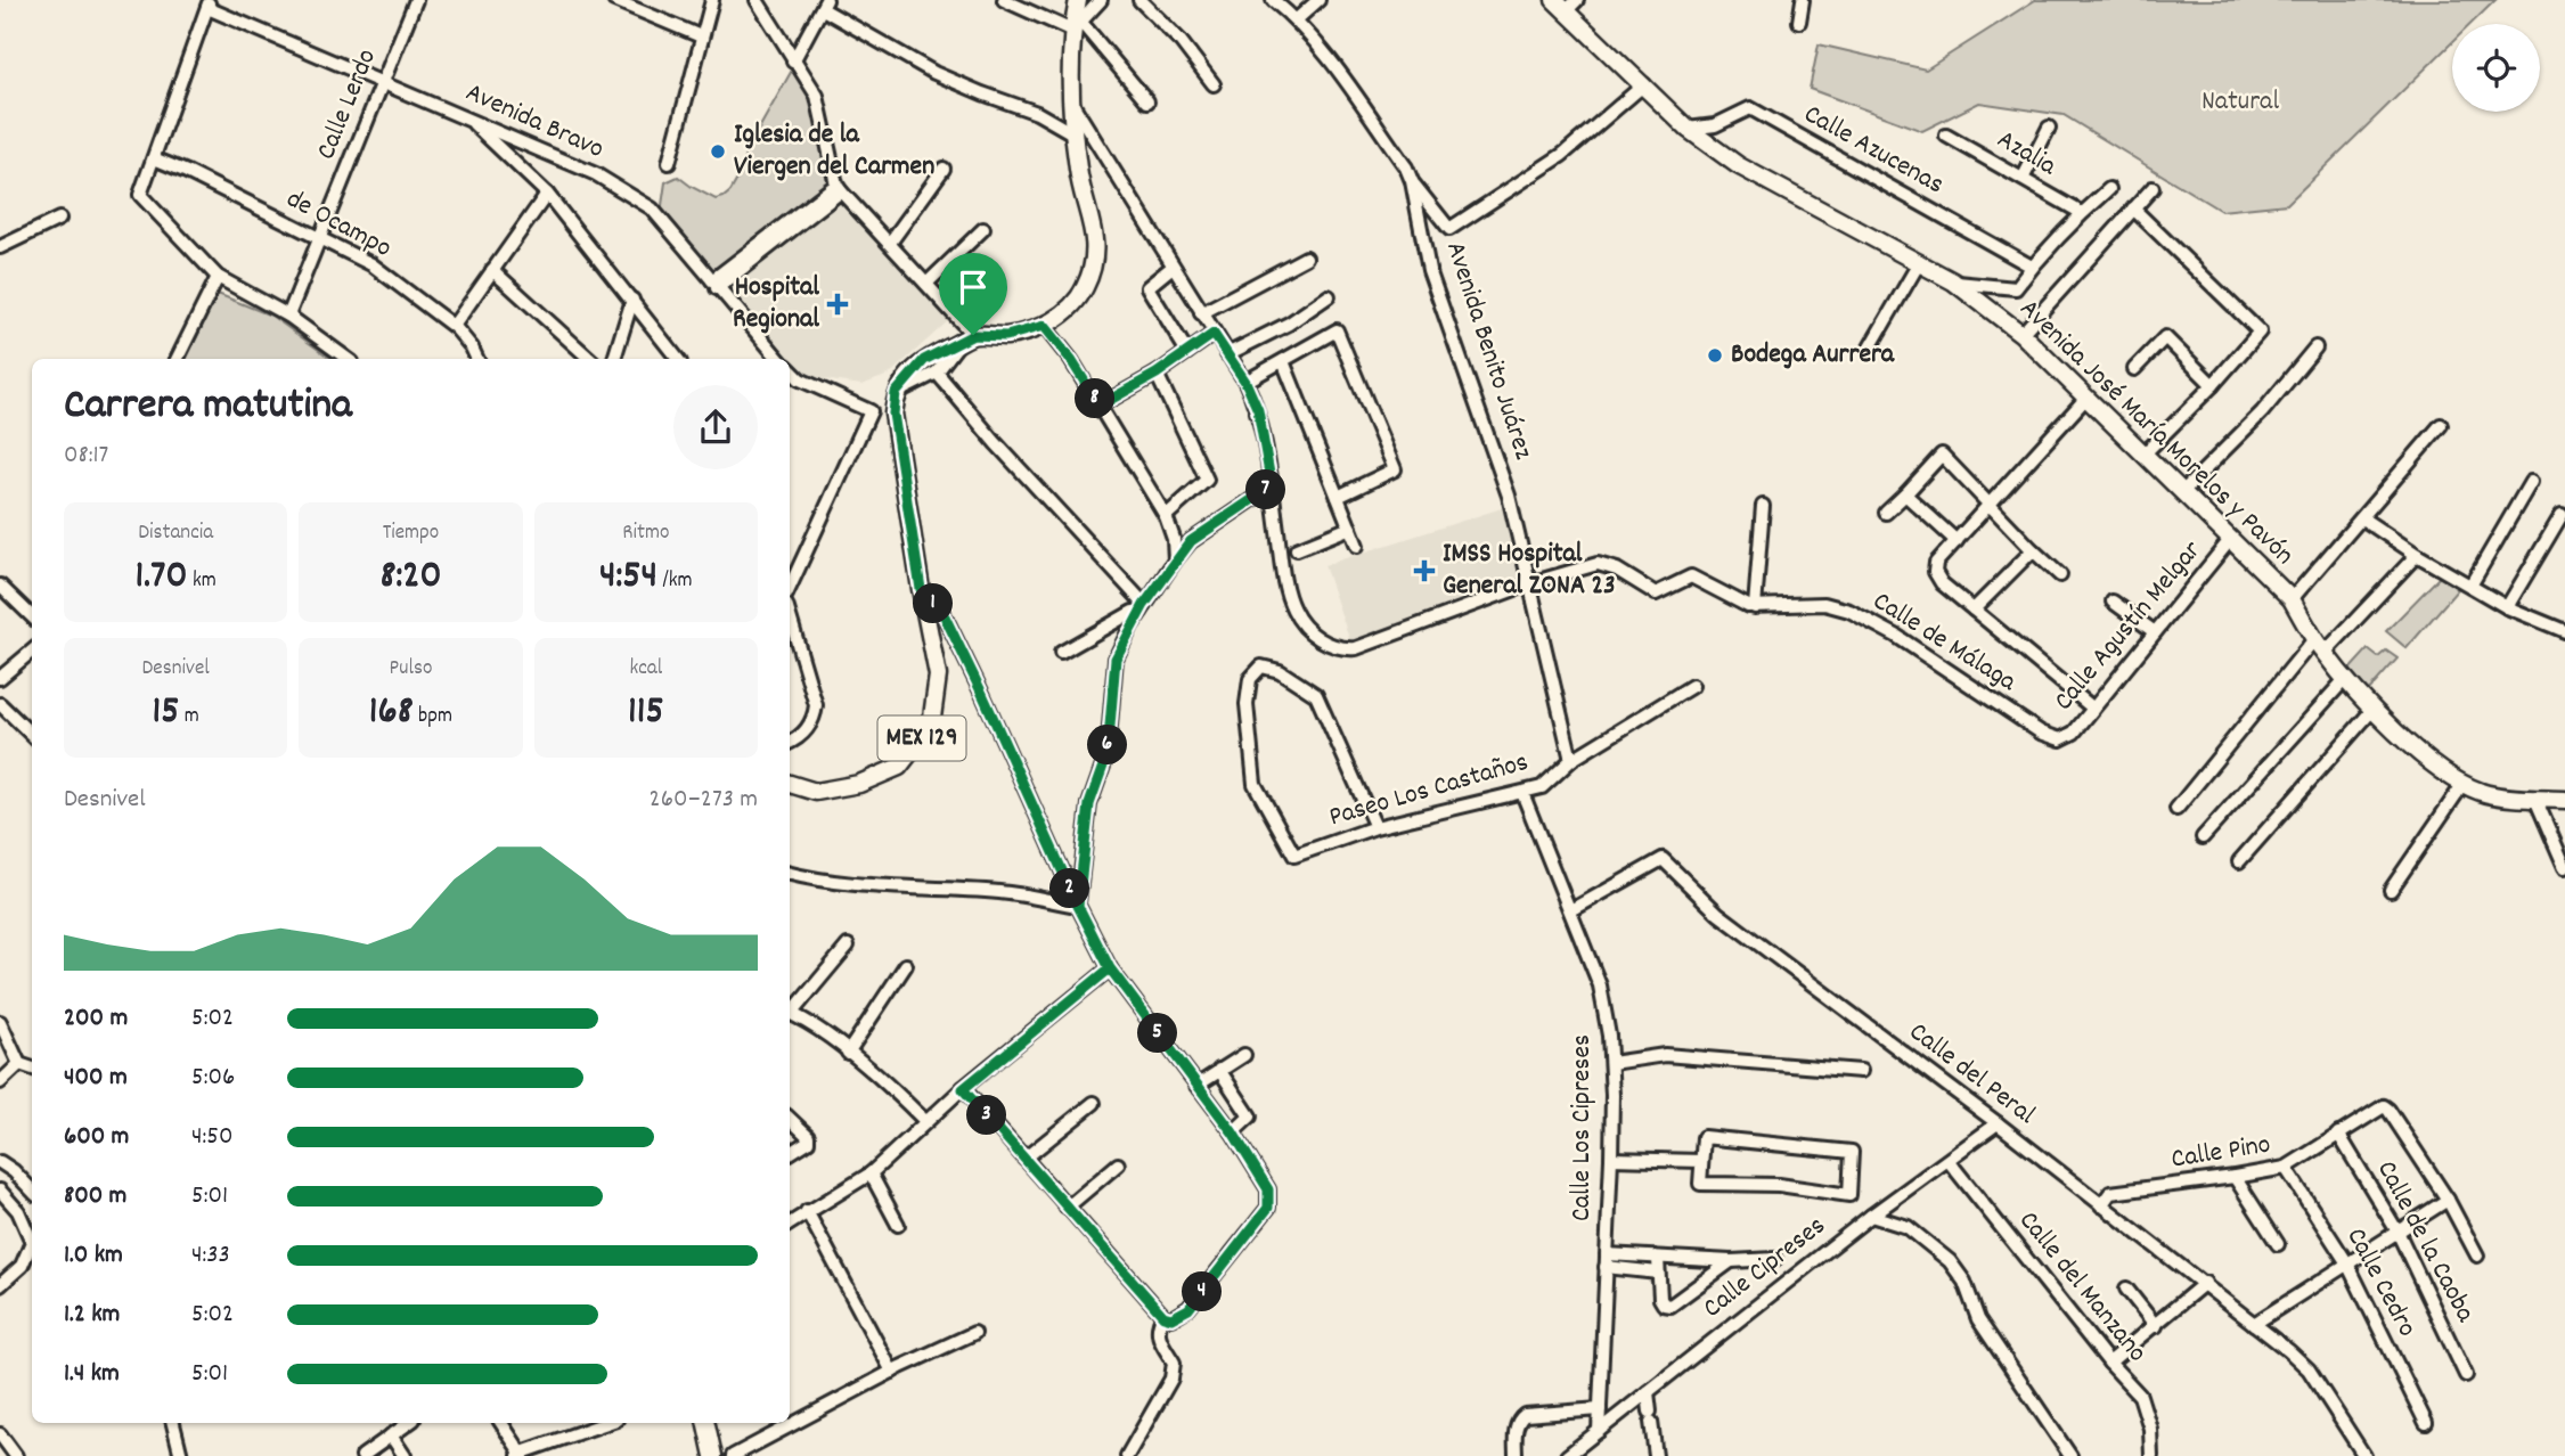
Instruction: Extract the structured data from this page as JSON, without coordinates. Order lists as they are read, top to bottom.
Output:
{
  "streets": {
    "main road": ["Avenida José María Morelos y Pavón", "MEX 129"],
    "street": [
      "Calle Lerdo",
      "Avenida Bravo",
      "Calle Azucenas",
      "Azalia",
      "de Ocampo",
      "Avenida Benito Juárez",
      "Calle Agustín Melgar",
      "Calle de Málaga",
      "Paseo Los Castaños",
      "Calle del Peral",
      "Calle Los Cipreses",
      "Calle Pino",
      "Calle de la Caoba",
      "Calle Cipreses",
      "Calle Cedro",
      "Calle del Manzano"
    ]
  },
  "crossings": [
    ["Calle Lerdo", "Avenida Bravo"],
    ["Calle Lerdo", "de Ocampo"],
    ["Calle Azucenas", "Avenida José María Morelos y Pavón"],
    ["Avenida Benito Juárez", "Calle de Málaga"],
    ["Avenida Benito Juárez", "Paseo Los Castaños"],
    ["Avenida José María Morelos y Pavón", "Calle Agustín Melgar"],
    ["Calle Agustín Melgar", "Calle de Málaga"],
    ["Paseo Los Castaños", "Calle Los Cipreses"],
    ["Calle del Peral", "Calle Los Cipreses"],
    ["Calle del Peral", "Calle Pino"],
    ["Calle del Peral", "Calle Cipreses"],
    ["Calle Los Cipreses", "Calle Cipreses"],
    ["Calle Pino", "Calle de la Caoba"],
    ["Calle Pino", "Calle Cedro"],
    ["Calle Cipreses", "Calle del Manzano"]
  ],
  "parks": ["Natural"],
  "places": {
    "other": ["Iglesia de la Viergen del Carmen", "Bodega Aurrera"],
    "health": ["Hospital Regional", "IMSS Hospital General ZONA 23"]
  },
  "page": {
    "heading": ["Carrera matutina", "08:17"],
    "pins": [
      "8",
      "7",
      "1",
      "6",
      "2",
      "5",
      "3",
      "4"
    ],
    "stats": [
      ["Distancia", "1.70 km"],
      ["Tiempo", "8:20"],
      ["Ritmo", "4:54 /km"],
      ["Desnivel", "15 m"],
      ["Pulso", "168 bpm"],
      ["kcal", "115"]
    ],
    "chart": ["Desnivel", "260–273 m"],
    "list": [
      {
        "name": "200 m",
        "note": "5:02"
      },
      {
        "name": "400 m",
        "note": "5:06"
      },
      {
        "name": "600 m",
        "note": "4:50"
      },
      {
        "name": "800 m",
        "note": "5:01"
      },
      {
        "name": "1.0 km",
        "note": "4:33"
      },
      {
        "name": "1.2 km",
        "note": "5:02"
      },
      {
        "name": "1.4 km",
        "note": "5:01"
      }
    ]
  }
}
